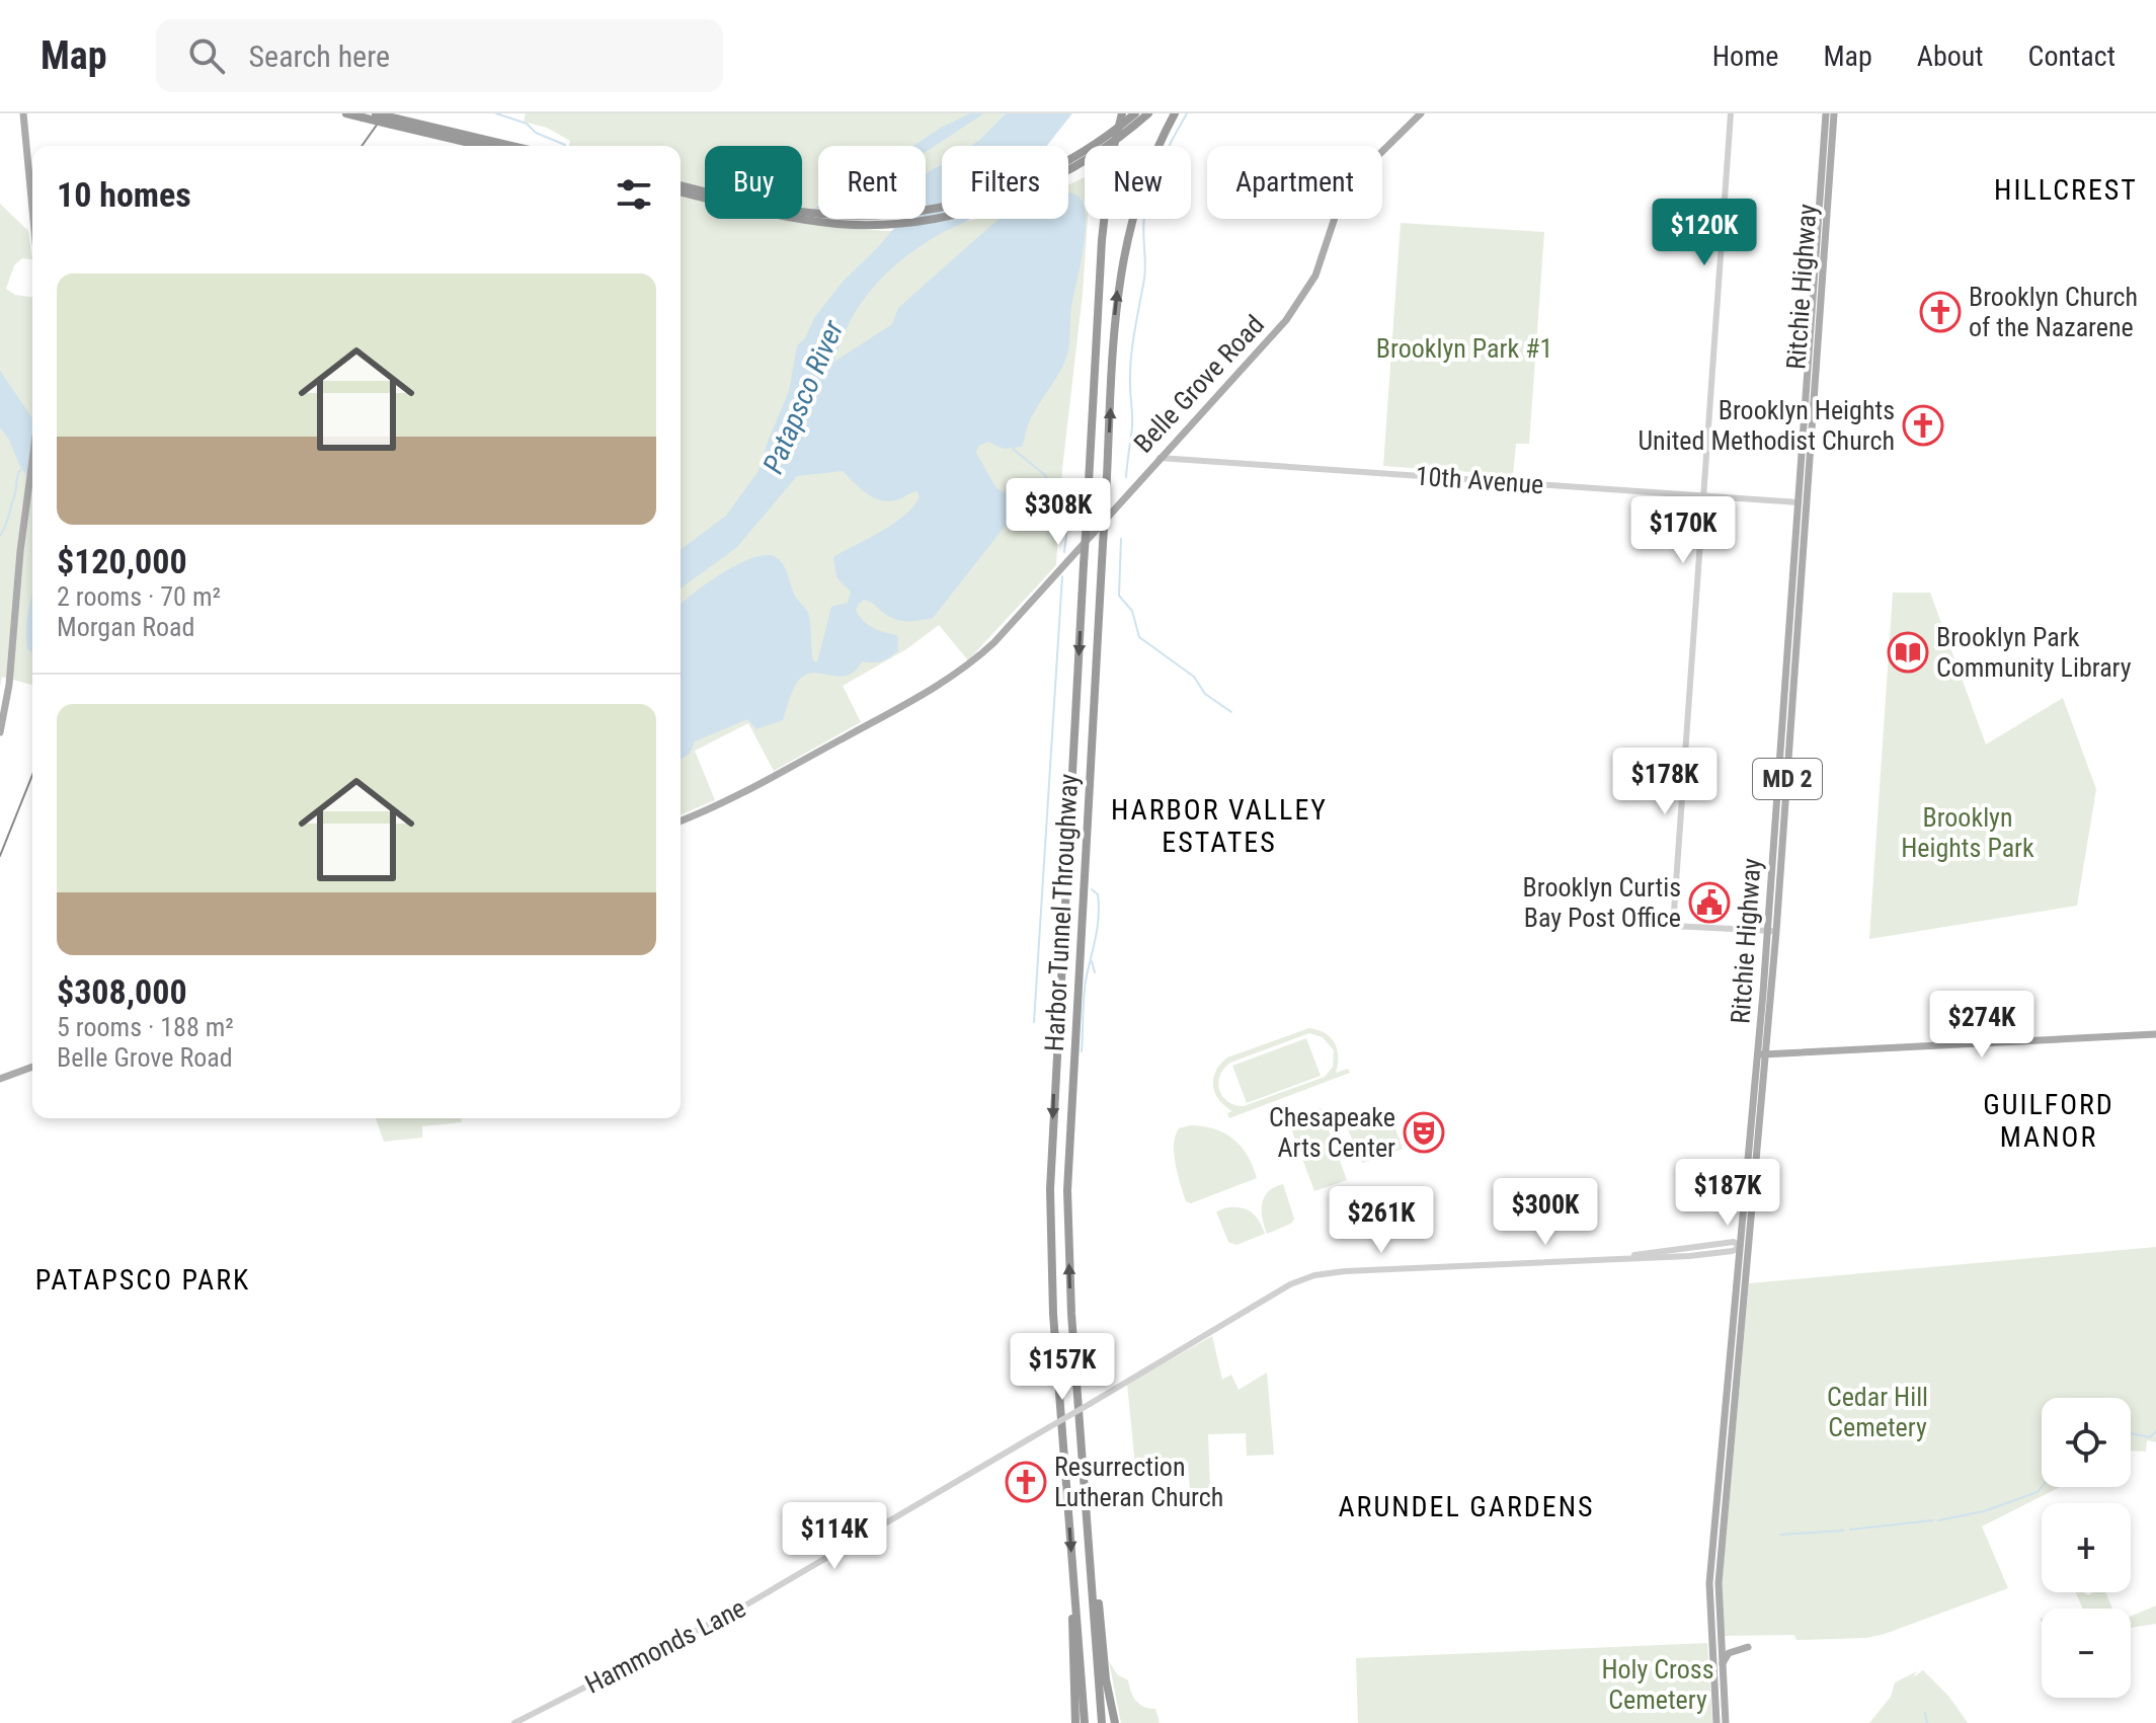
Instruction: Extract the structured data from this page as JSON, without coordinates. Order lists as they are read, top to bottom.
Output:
{
  "streets": {
    "highway": ["Harbor Tunnel Throughway"],
    "main road": ["Ritchie Highway", "Belle Grove Road", "MD 2"],
    "street": ["10th Avenue", "Hammonds Lane"]
  },
  "crossings": [
    ["Ritchie Highway", "10th Avenue"],
    ["Ritchie Highway", "Hammonds Lane"],
    ["Belle Grove Road", "10th Avenue"]
  ],
  "districts": [
    "HILLCREST",
    "HARBOR VALLEY ESTATES",
    "GUILFORD MANOR",
    "PATAPSCO PARK",
    "ARUNDEL GARDENS"
  ],
  "water": ["Patapsco River"],
  "parks": [
    "Brooklyn Park #1",
    "Brooklyn Heights Park",
    "Cedar Hill Cemetery",
    "Holy Cross Cemetery"
  ],
  "places": {
    "church": ["Brooklyn Church of the Nazarene", "Brooklyn Heights United Methodist Church", "Resurrection Lutheran Church"],
    "library": ["Brooklyn Park Community Library"],
    "public building": ["Brooklyn Curtis Bay Post Office"],
    "theatre": ["Chesapeake Arts Center"]
  },
  "page": {
    "header": "Map",
    "search": "Search here",
    "nav": [
      "Home",
      "Map",
      "About",
      "Contact"
    ],
    "chip": [
      "Buy",
      "Rent",
      "Filters",
      "New",
      "Apartment"
    ],
    "heading": "10 homes",
    "price": [
      "$120K",
      "$308K",
      "$170K",
      "$178K",
      "$274K",
      "$187K",
      "$300K",
      "$261K",
      "$157K",
      "$114K"
    ],
    "list": [
      {
        "name": "$120,000",
        "note": "2 rooms · 70 m² · Morgan Road"
      },
      {
        "name": "$308,000",
        "note": "5 rooms · 188 m² · Belle Grove Road"
      }
    ],
    "map_buttons": ["+", "−"]
  }
}
